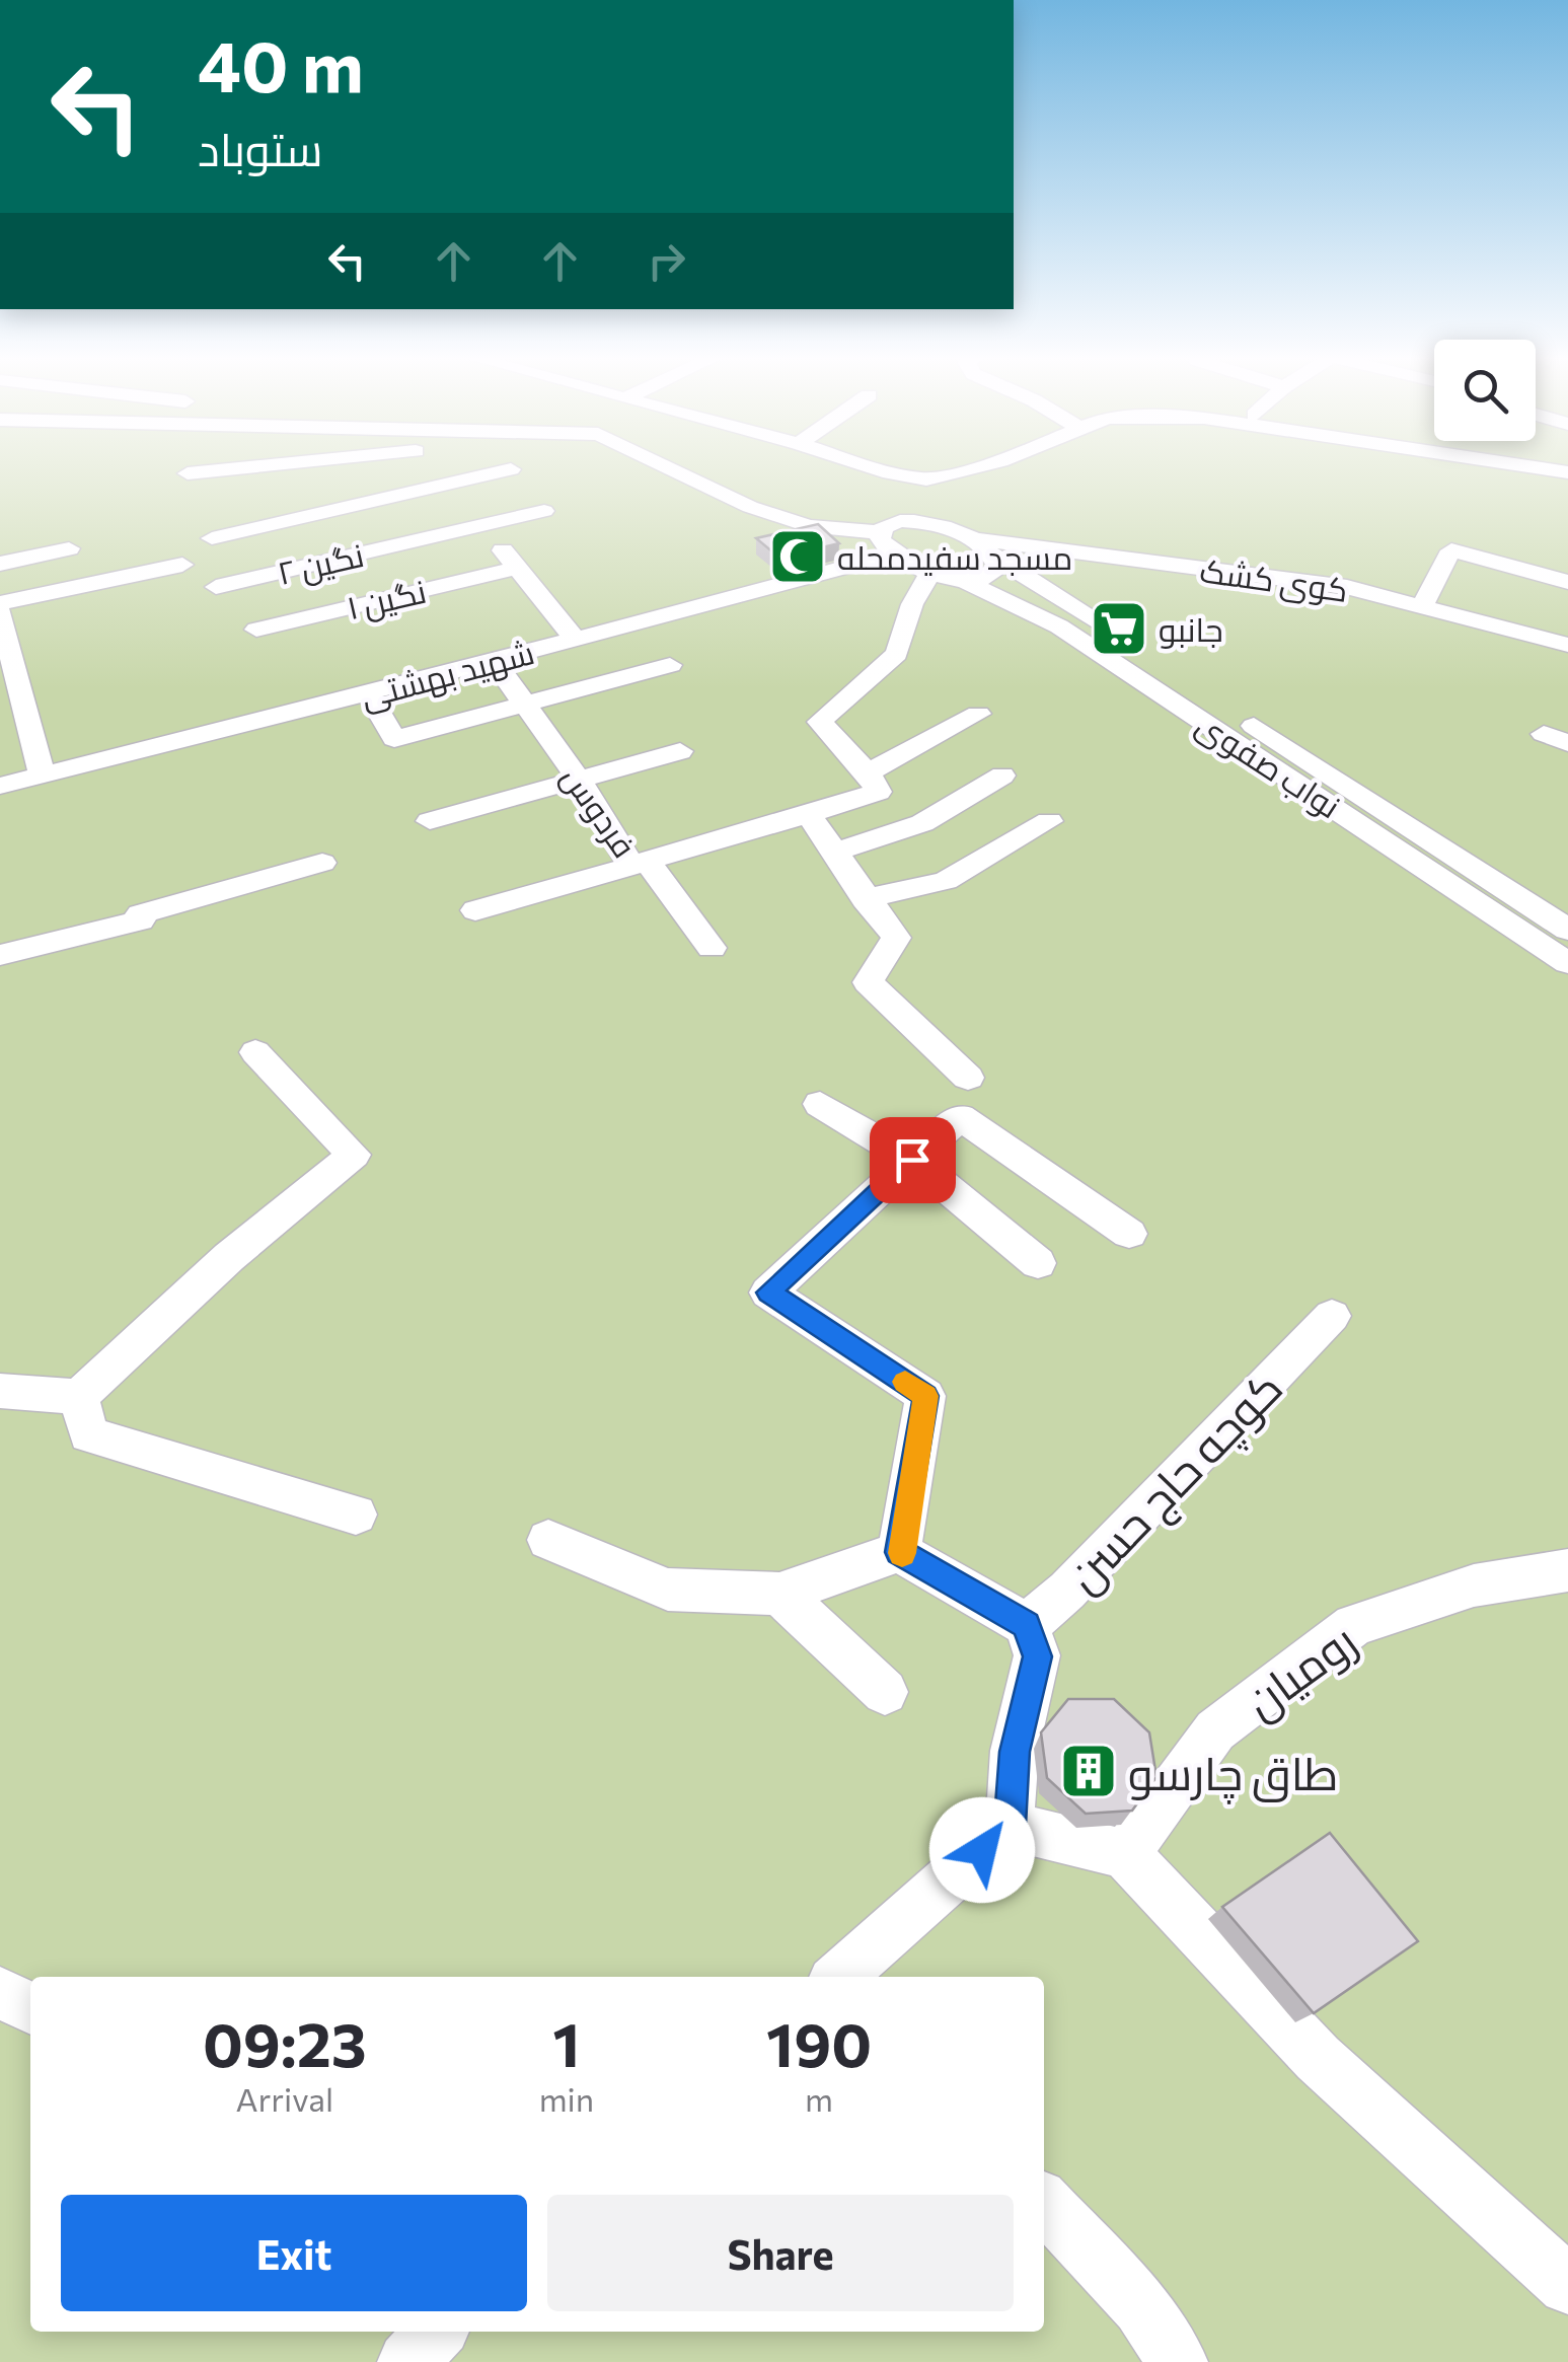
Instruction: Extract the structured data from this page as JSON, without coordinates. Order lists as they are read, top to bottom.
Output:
{
  "streets": {
    "street": [
      "نگین ۲",
      "کوی کشک",
      "نگین ۱",
      "شهید بهشتی",
      "نواب صفوی",
      "فردوس",
      "کوچه حاج حسن",
      "رومیان"
    ]
  },
  "crossings": [
    ["کوی کشک", "نواب صفوی"],
    ["شهید بهشتی", "نواب صفوی"],
    ["شهید بهشتی", "فردوس"]
  ],
  "places": {
    "mosque": ["مسجد سفیدمحله"],
    "supermarket": ["جانبو"],
    "building": ["طاق چارسو"]
  },
  "page": {
    "turn": ["40 m", "ستوباد"],
    "eta": [
      "09:23",
      "Arrival",
      "1",
      "min",
      "190",
      "m"
    ],
    "buttons": ["Exit", "Share"]
  }
}
